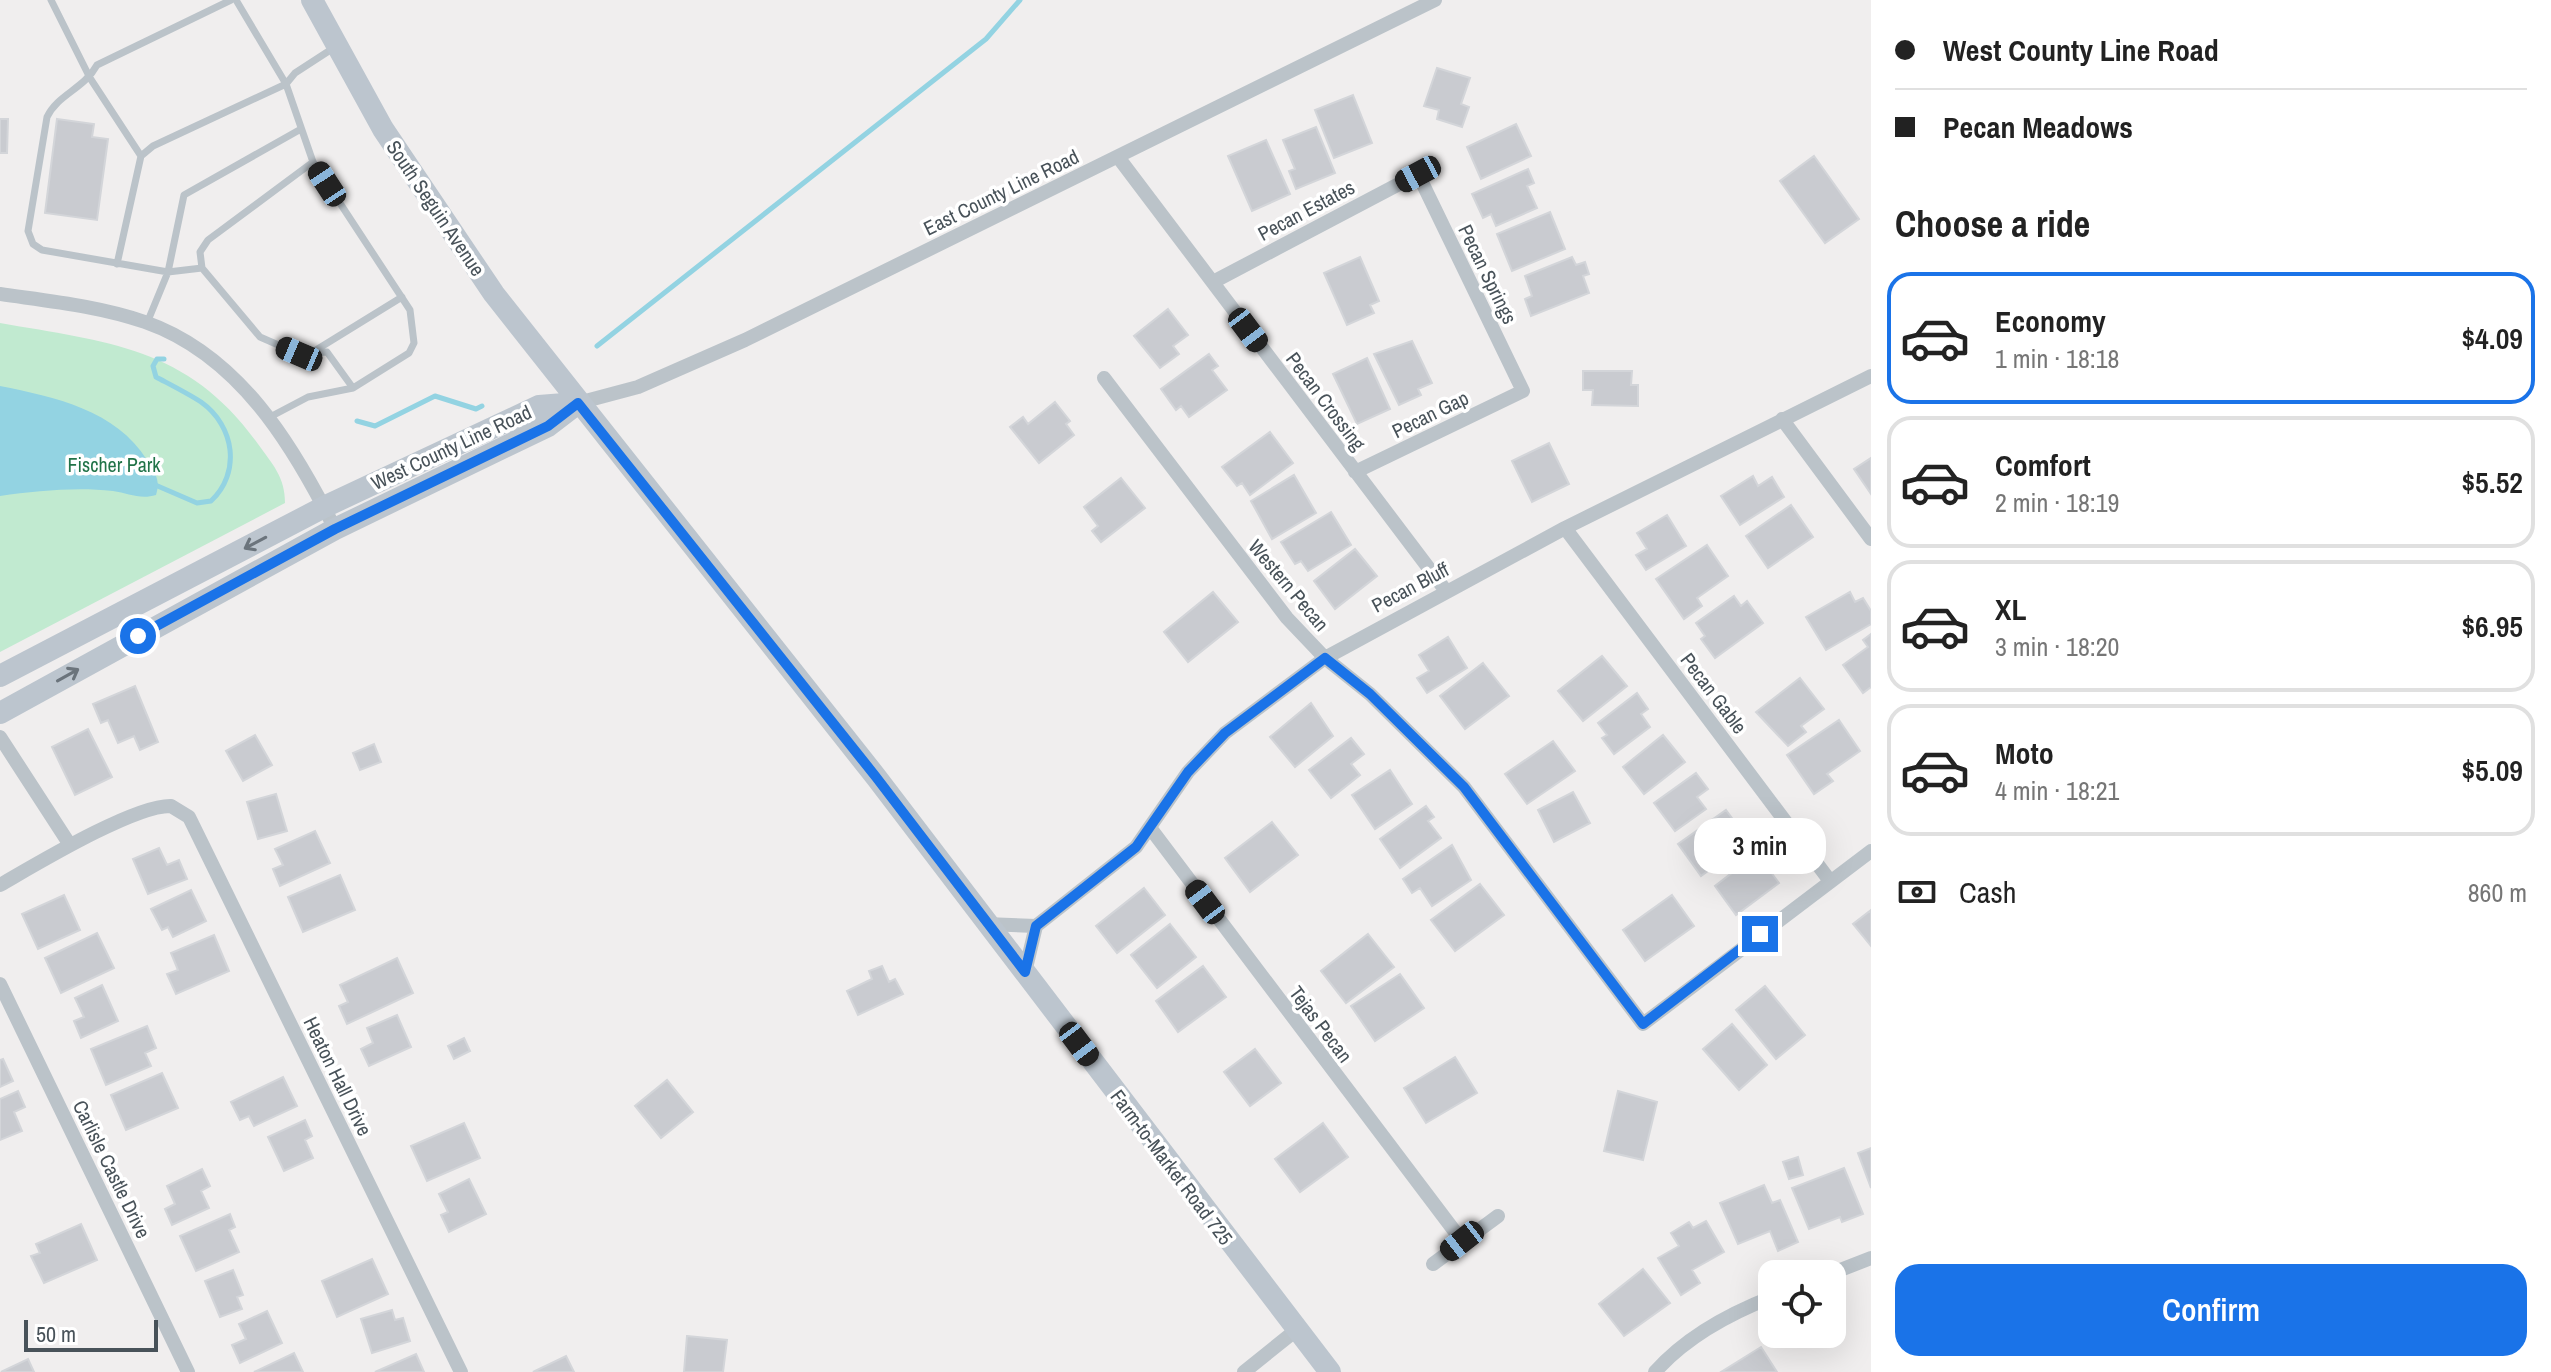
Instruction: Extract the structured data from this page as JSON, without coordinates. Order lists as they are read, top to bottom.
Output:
{
  "streets": {
    "main road": ["South Seguin Avenue", "West County Line Road", "Farm-to-Market Road 725"],
    "street": [
      "East County Line Road",
      "Pecan Estates",
      "Pecan Springs",
      "Pecan Crossing",
      "Pecan Gap",
      "Western Pecan",
      "Pecan Bluff",
      "Pecan Gable",
      "Tejas Pecan",
      "Heaton Hall Drive",
      "Carlisle Castle Drive"
    ]
  },
  "crossings": [
    ["East County Line Road", "South Seguin Avenue"],
    ["East County Line Road", "Pecan Crossing"],
    ["East County Line Road", "West County Line Road"],
    ["South Seguin Avenue", "West County Line Road"],
    ["South Seguin Avenue", "Farm-to-Market Road 725"],
    ["Pecan Estates", "Pecan Springs"],
    ["Pecan Estates", "Pecan Crossing"],
    ["Pecan Springs", "Pecan Gap"],
    ["Pecan Crossing", "Pecan Gap"],
    ["Pecan Crossing", "Pecan Bluff"],
    ["Western Pecan", "Pecan Bluff"],
    ["Western Pecan", "Pecan Gable"],
    ["Pecan Bluff", "Pecan Gable"],
    ["Pecan Bluff", "Tejas Pecan"]
  ],
  "parks": ["Fischer Park"],
  "scale_bar": "50 m",
  "page": {
    "banner": ["West County Line Road", "Pecan Meadows"],
    "heading": "Choose a ride",
    "list": [
      {
        "name": "Economy",
        "note": "1 min · 18:18",
        "value": "$4.09"
      },
      {
        "name": "Comfort",
        "note": "2 min · 18:19",
        "value": "$5.52"
      },
      {
        "name": "XL",
        "note": "3 min · 18:20",
        "value": "$6.95"
      },
      {
        "name": "Moto",
        "note": "4 min · 18:21",
        "value": "$5.09"
      }
    ],
    "bubble": "3 min",
    "pay": ["Cash", "860 m"],
    "buttons": "Confirm",
    "scale": "50 m"
  }
}
